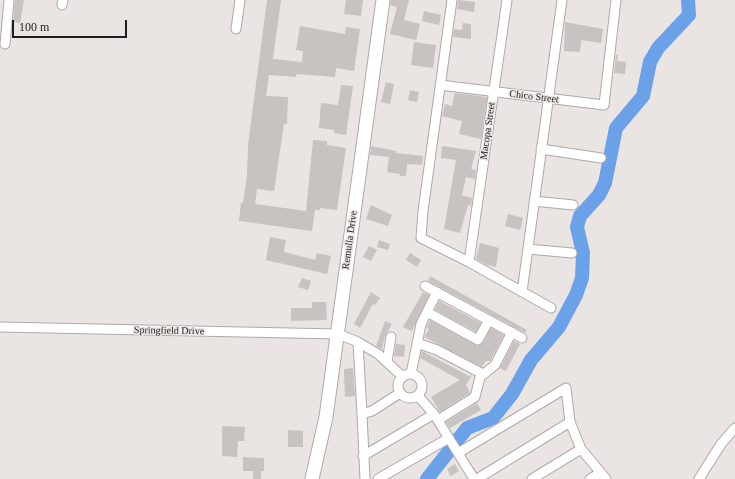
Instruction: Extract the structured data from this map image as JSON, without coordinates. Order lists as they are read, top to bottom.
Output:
{
  "streets": {
    "main road": ["Remulla Drive"],
    "street": ["Chico Street", "Macopa Street", "Springfield Drive"]
  },
  "crossings": [
    ["Chico Street", "Macopa Street"],
    ["Remulla Drive", "Springfield Drive"]
  ],
  "scale_bar": "100 m"
}
